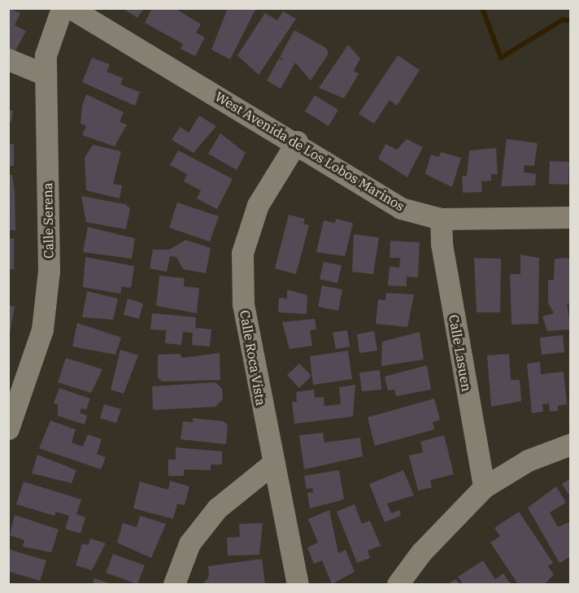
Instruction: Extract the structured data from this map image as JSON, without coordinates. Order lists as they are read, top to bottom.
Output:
{
  "streets": {
    "street": [
      "West Avenida de Los Lobos Marinos",
      "Calle Serena",
      "Calle Lasuen",
      "Calle Roca Vista"
    ]
  },
  "crossings": [
    ["West Avenida de Los Lobos Marinos", "Calle Lasuen"],
    ["West Avenida de Los Lobos Marinos", "Calle Roca Vista"]
  ]
}
